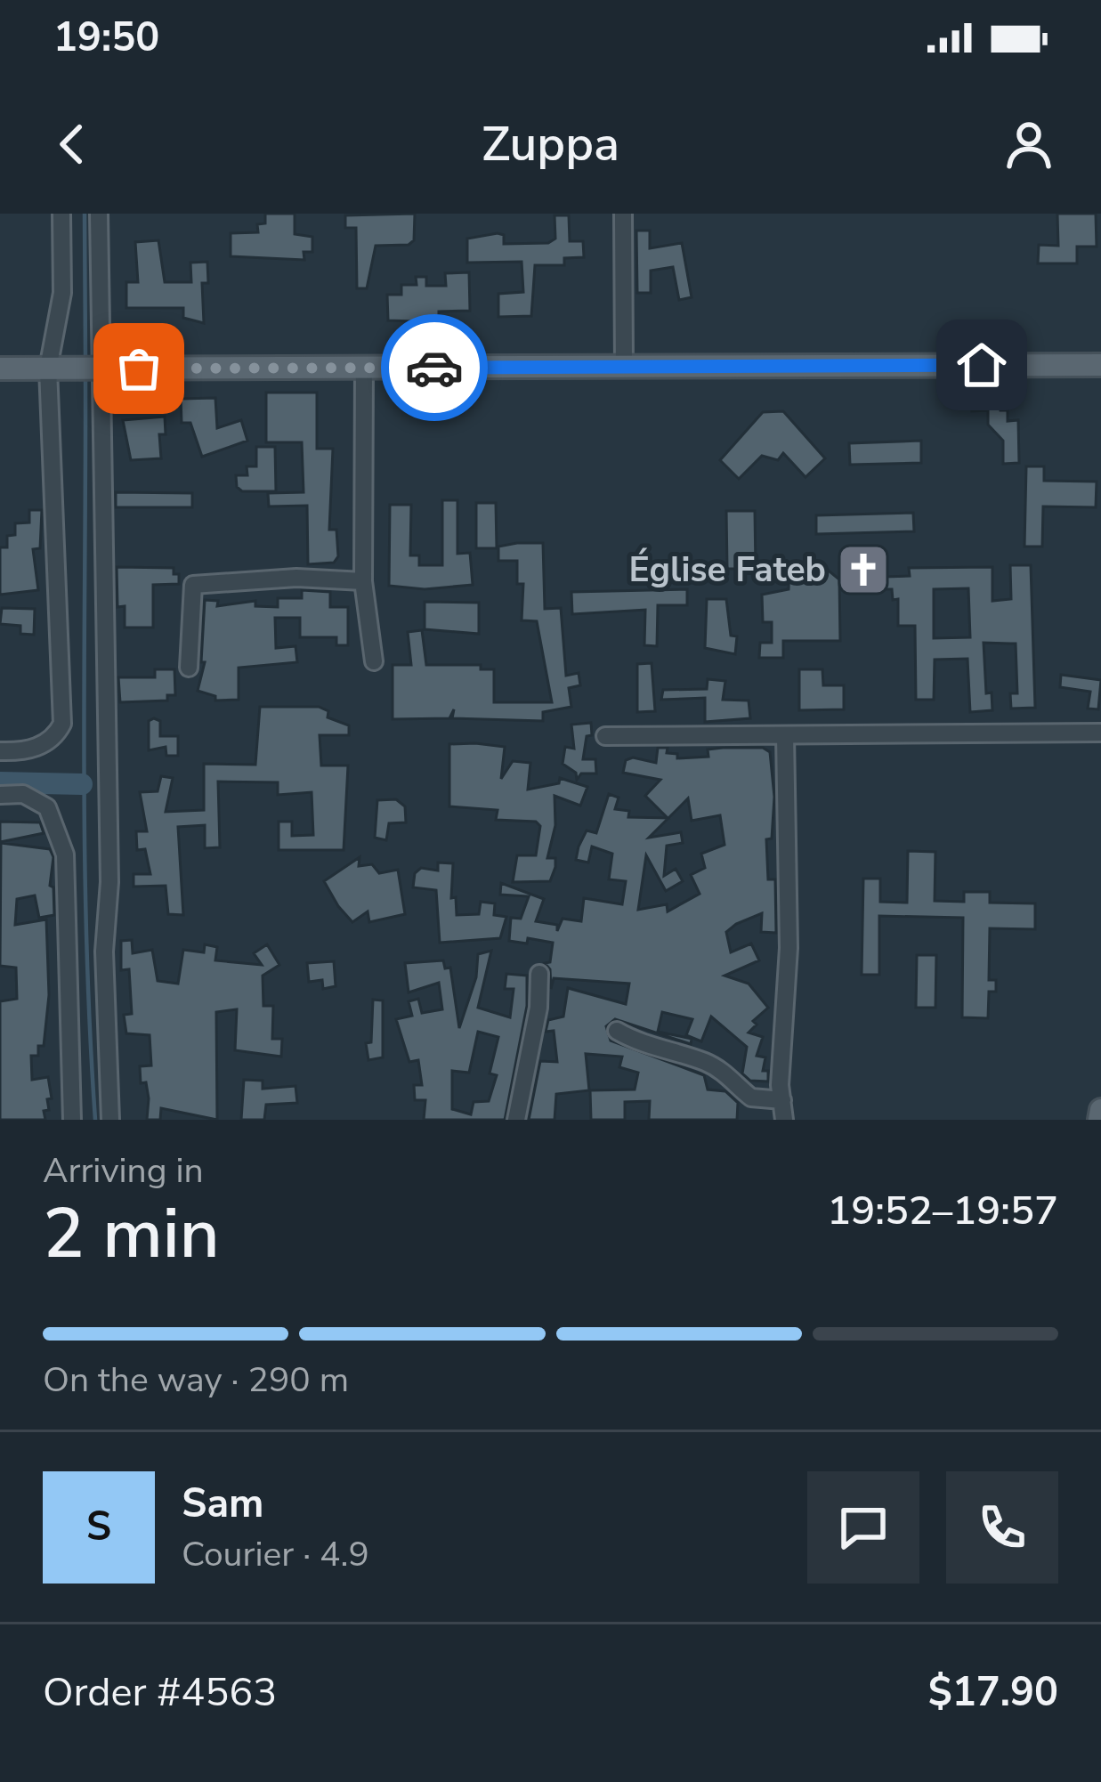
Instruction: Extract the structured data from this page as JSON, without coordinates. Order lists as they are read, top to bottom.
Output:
{
  "places": {
    "church": ["Église Fateb"]
  },
  "page": {
    "status": "19:50",
    "header": "Zuppa",
    "heading": ["2 min", "Arriving in", "19:52–19:57"],
    "panel": [
      "Sam",
      "Courier · 4.9",
      "Order #4563",
      "$17.90"
    ],
    "bar": "On the way · 290 m",
    "round": "S"
  }
}
